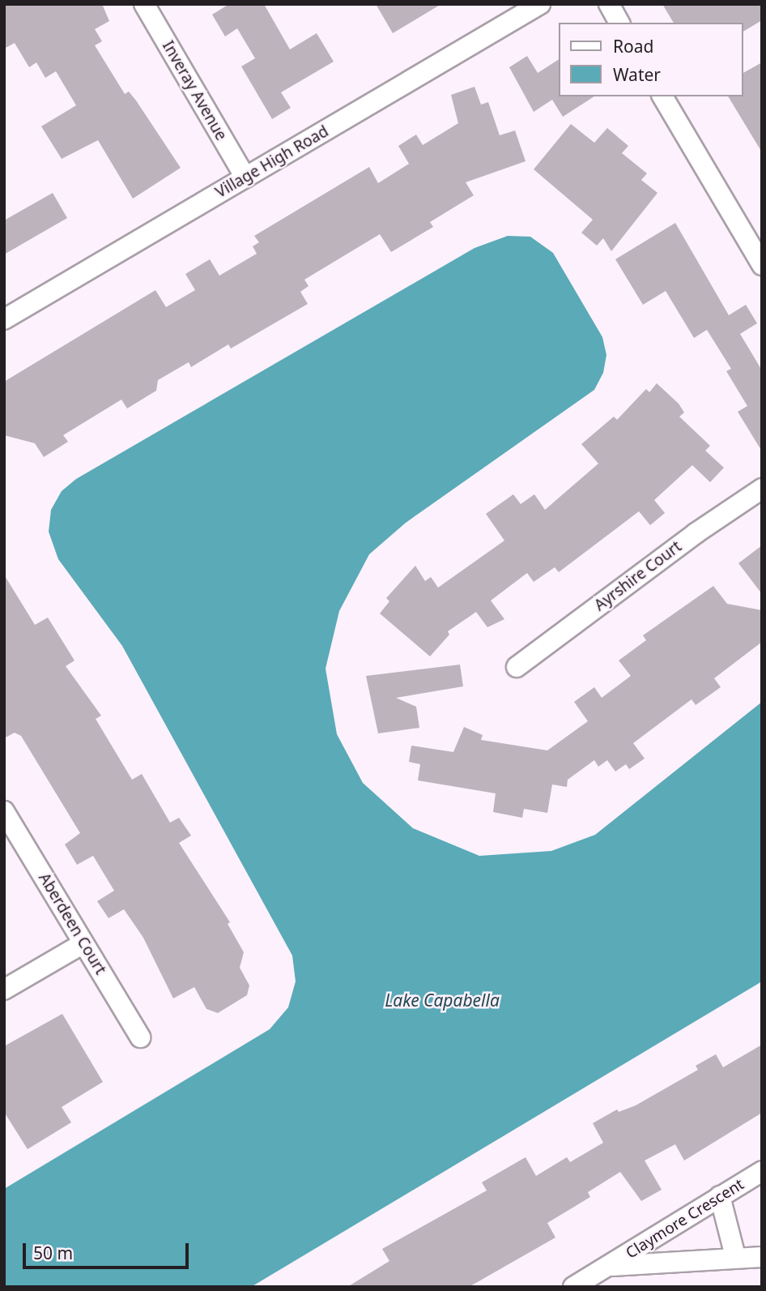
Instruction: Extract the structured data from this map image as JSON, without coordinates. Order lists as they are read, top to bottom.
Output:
{
  "streets": {
    "street": [
      "Inveray Avenue",
      "Village High Road",
      "Ayrshire Court",
      "Aberdeen Court",
      "Claymore Crescent"
    ]
  },
  "crossings": [
    ["Inveray Avenue", "Village High Road"]
  ],
  "water": ["Lake Capabella"],
  "legend": ["Road", "Water"],
  "scale_bar": "50 m"
}
